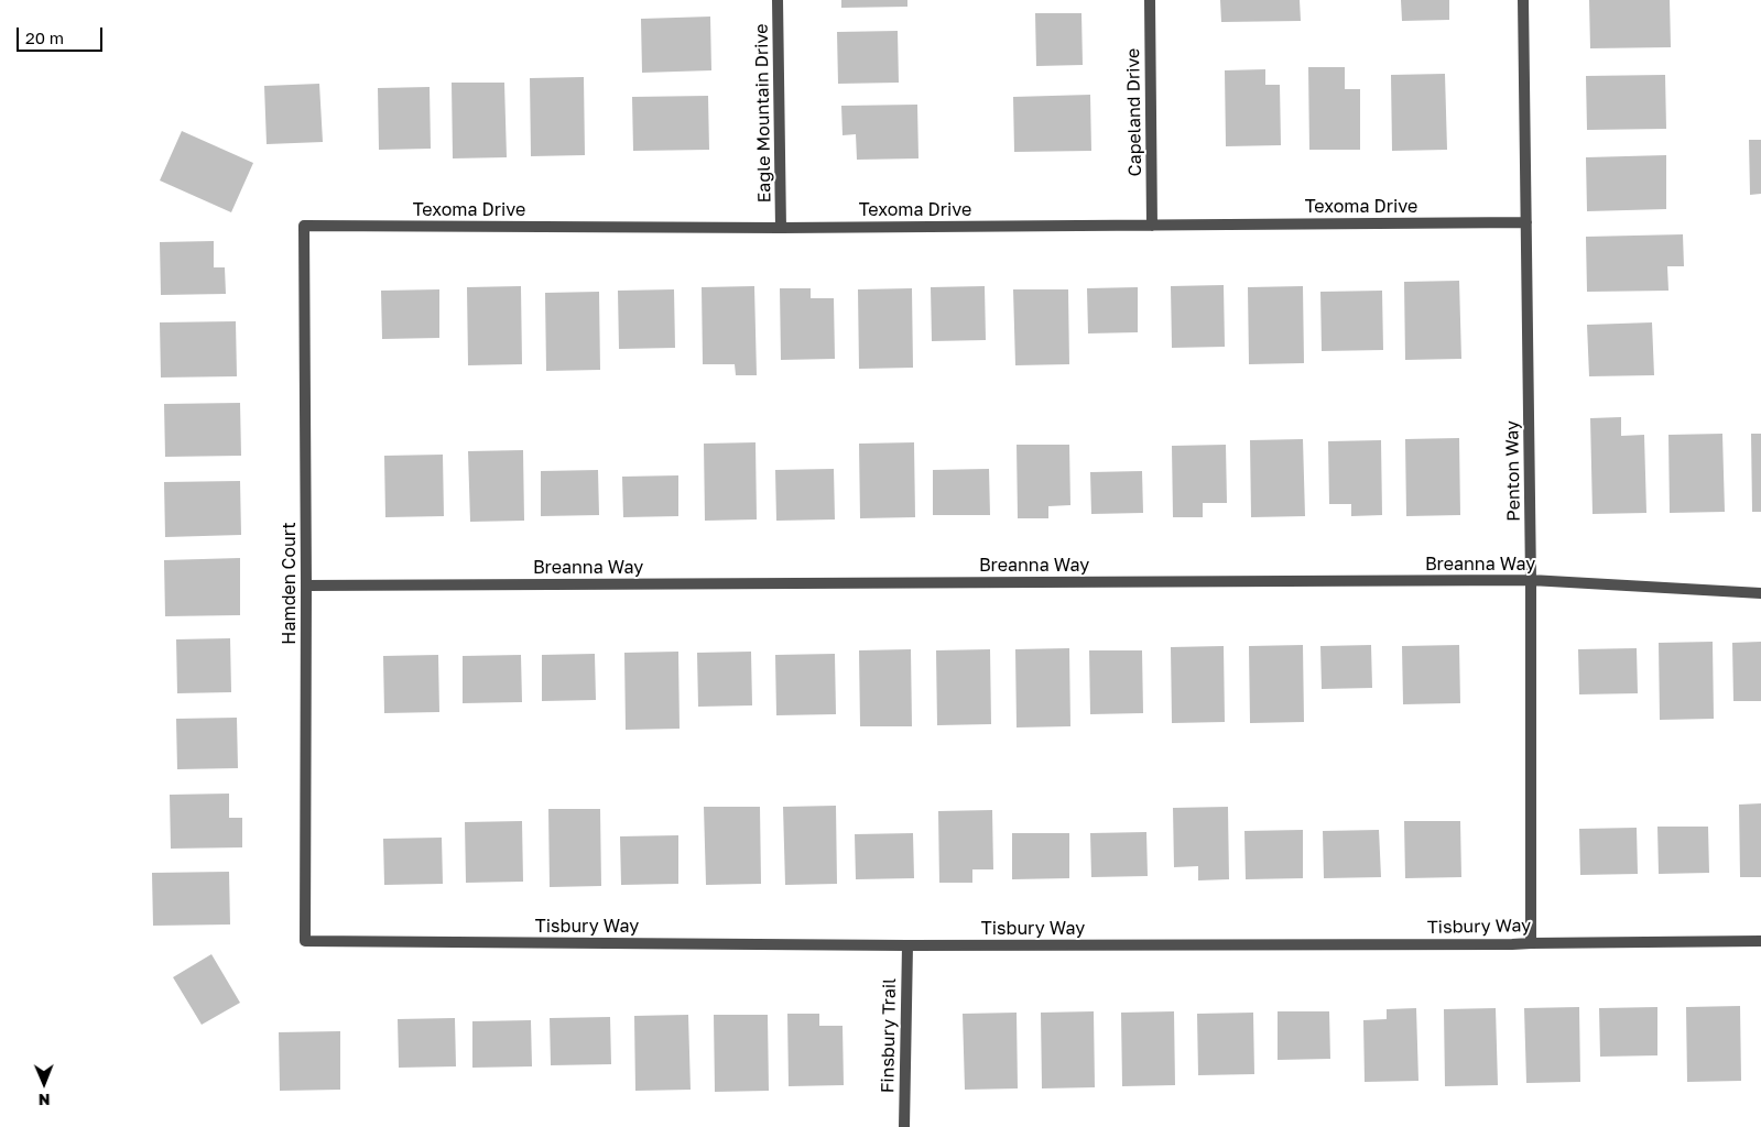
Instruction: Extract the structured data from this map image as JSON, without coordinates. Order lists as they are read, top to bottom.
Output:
{
  "streets": {
    "street": [
      "Capeland Drive",
      "Eagle Mountain Drive",
      "Texoma Drive",
      "Penton Way",
      "Breanna Way",
      "Hamden Court",
      "Tisbury Way",
      "Finsbury Trail"
    ]
  },
  "crossings": [
    ["Capeland Drive", "Texoma Drive"],
    ["Eagle Mountain Drive", "Texoma Drive"],
    ["Texoma Drive", "Penton Way"],
    ["Texoma Drive", "Hamden Court"],
    ["Penton Way", "Breanna Way"],
    ["Penton Way", "Tisbury Way"],
    ["Breanna Way", "Hamden Court"],
    ["Hamden Court", "Tisbury Way"],
    ["Tisbury Way", "Finsbury Trail"]
  ],
  "scale_bar": "20 m",
  "north": "bottom"
}
